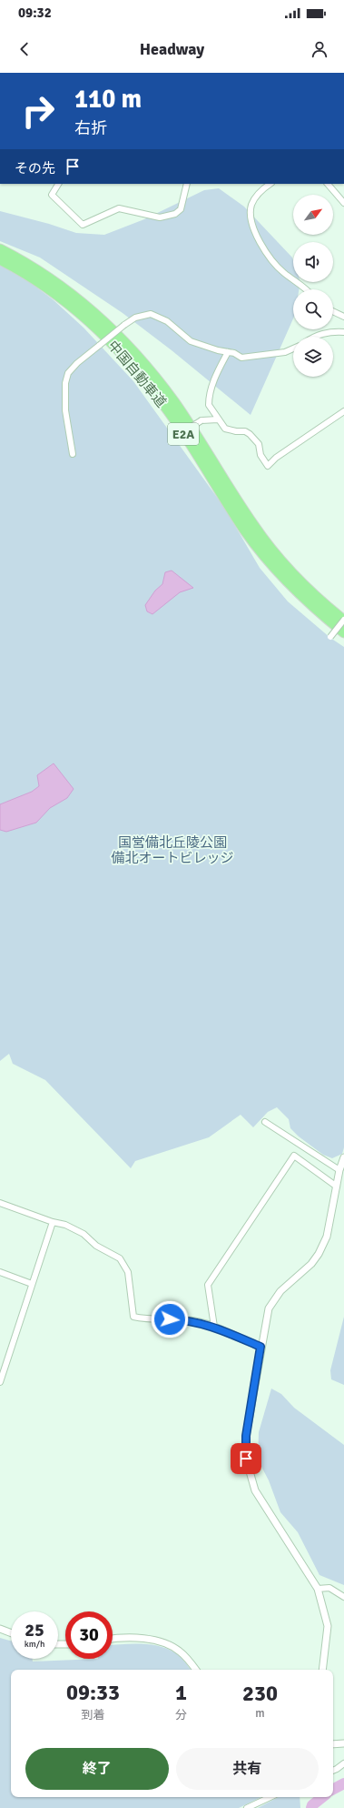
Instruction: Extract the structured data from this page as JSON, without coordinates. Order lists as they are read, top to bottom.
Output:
{
  "streets": {
    "highway": ["中国自動車道", "E2A"]
  },
  "parks": ["国営備北丘陵公園 備北オートビレッジ"],
  "north": "top right",
  "page": {
    "status": "09:32",
    "header": "Headway",
    "turn": ["110 m", "右折"],
    "then": "その先",
    "speed": "25 km/h",
    "limit": "30",
    "eta": [
      "09:33",
      "到着",
      "1",
      "分",
      "230",
      "m"
    ],
    "buttons": ["終了", "共有"]
  }
}
